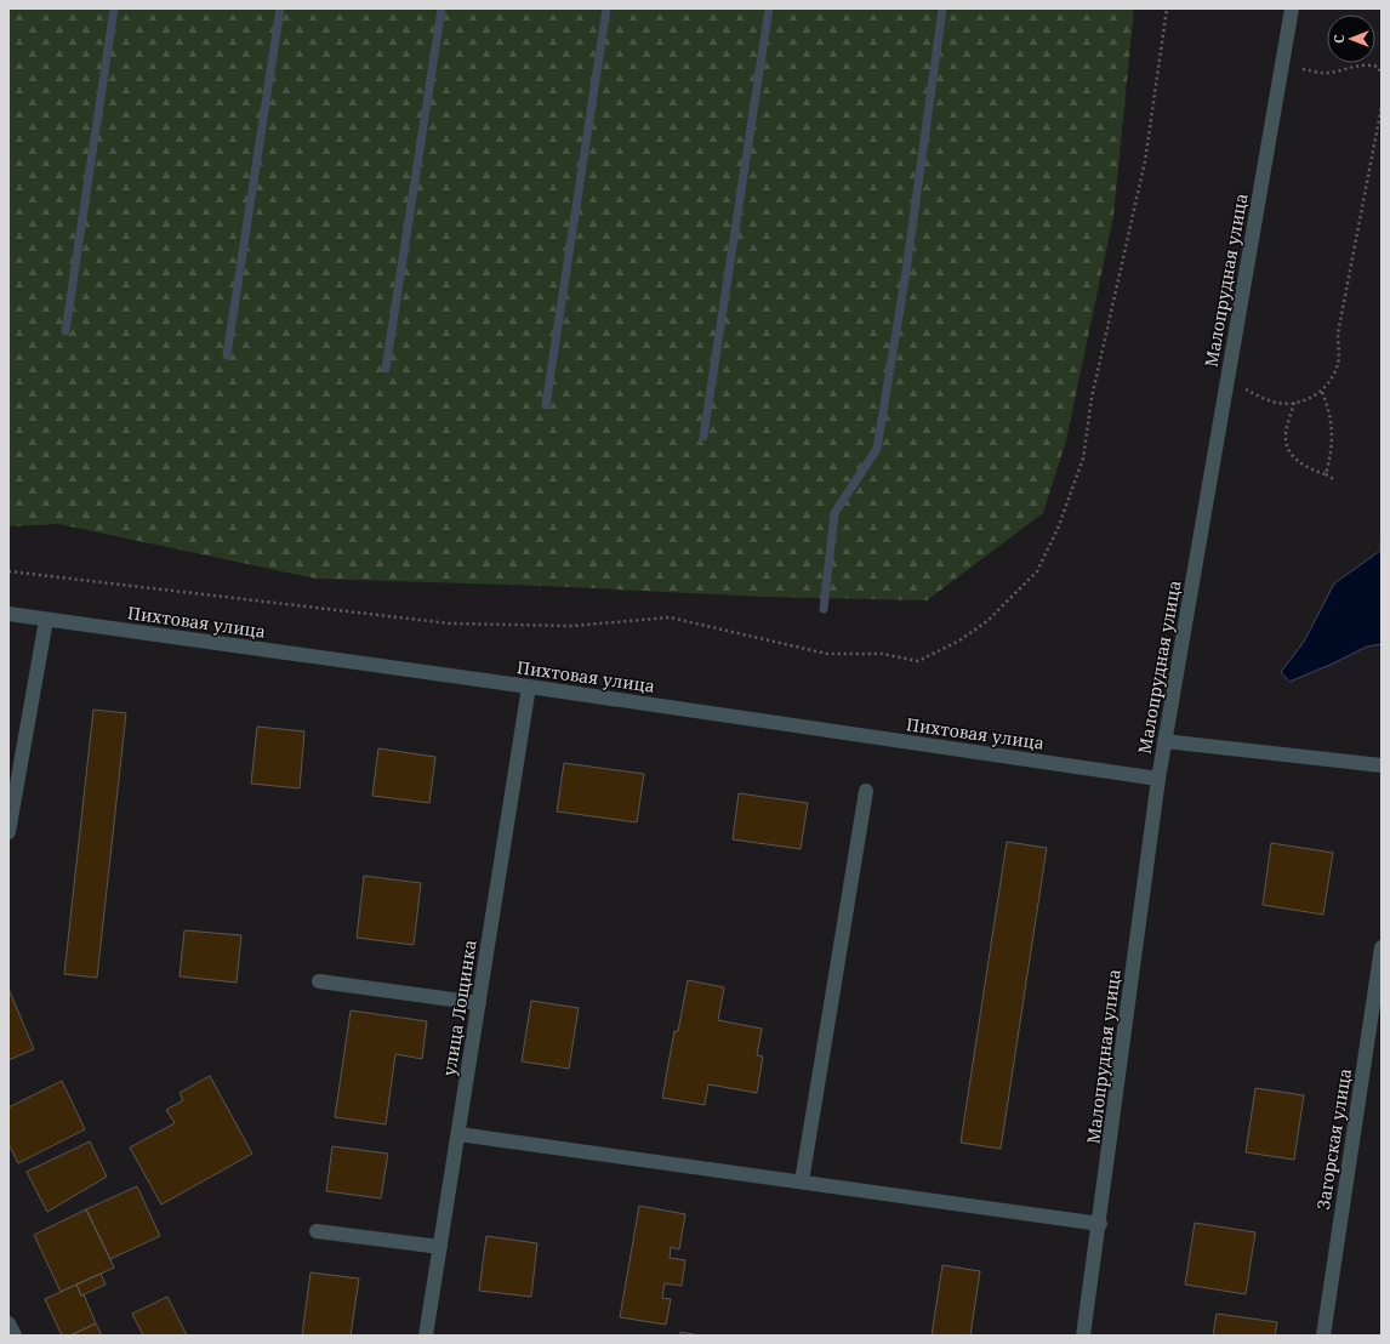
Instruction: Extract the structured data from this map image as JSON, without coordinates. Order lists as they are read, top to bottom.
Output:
{
  "streets": {
    "street": [
      "Малопрудная улица",
      "Пихтовая улица",
      "улица Лощинка",
      "Загорская улица"
    ]
  },
  "crossings": [
    ["Малопрудная улица", "Пихтовая улица"],
    ["Пихтовая улица", "улица Лощинка"]
  ],
  "north": "left"
}
